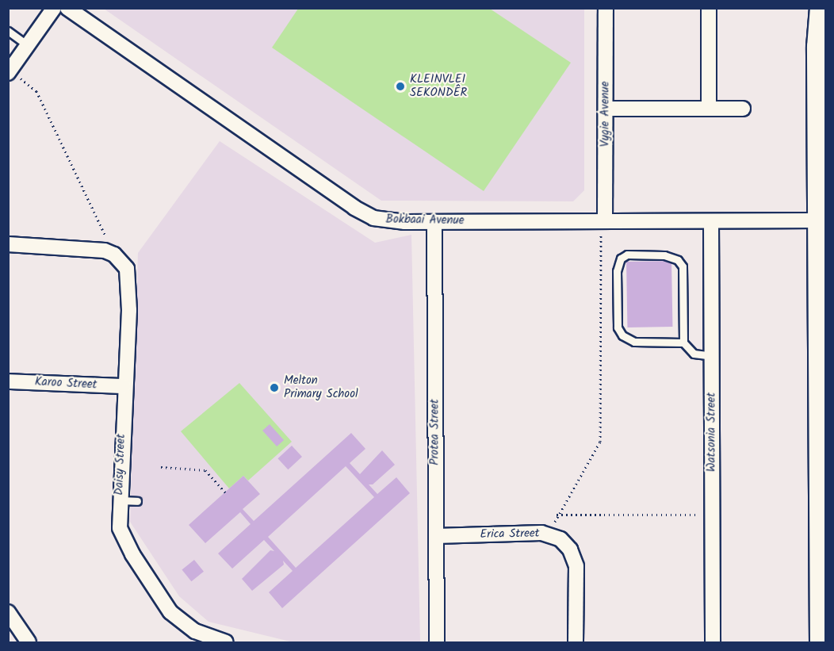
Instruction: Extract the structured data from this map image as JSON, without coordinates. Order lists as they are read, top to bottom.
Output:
{
  "streets": {
    "street": [
      "Vygie Avenue",
      "Bokbaai Avenue",
      "Karoo Street",
      "Protea Street",
      "Watsonia Street",
      "Daisy Street",
      "Erica Street"
    ]
  },
  "crossings": [
    ["Vygie Avenue", "Bokbaai Avenue"],
    ["Bokbaai Avenue", "Protea Street"],
    ["Bokbaai Avenue", "Watsonia Street"],
    ["Karoo Street", "Daisy Street"],
    ["Protea Street", "Erica Street"]
  ],
  "places": ["KLEINVLEI SEKONDÊR", "Melton Primary School"]
}
